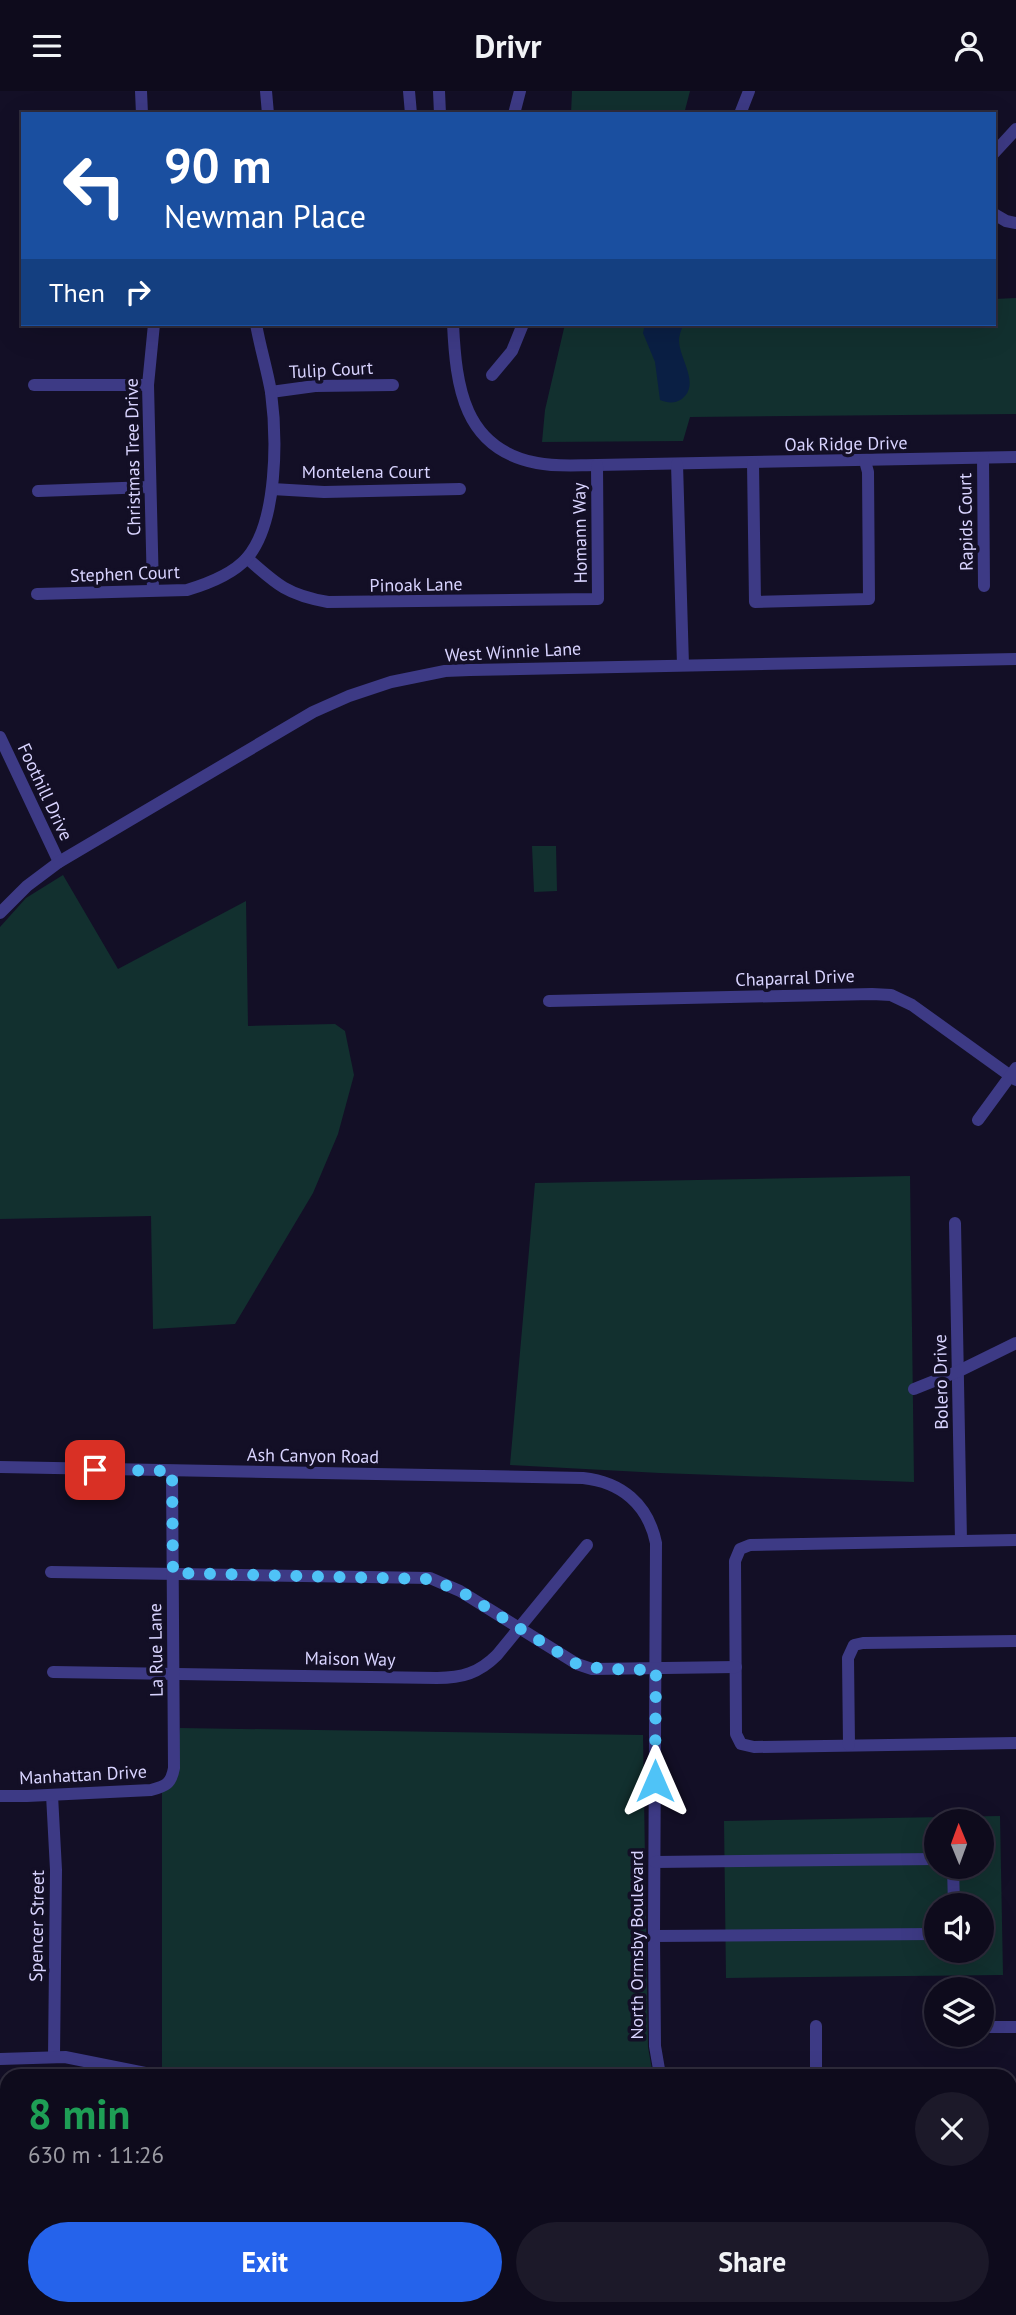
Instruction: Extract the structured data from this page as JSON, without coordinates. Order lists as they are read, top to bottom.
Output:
{
  "streets": {
    "street": [
      "Tulip Court",
      "Oak Ridge Drive",
      "Christmas Tree Drive",
      "Montelena Court",
      "Rapids Court",
      "Homann Way",
      "Stephen Court",
      "Pinoak Lane",
      "West Winnie Lane",
      "Foothill Drive",
      "Chaparral Drive",
      "Bolero Drive",
      "Ash Canyon Road",
      "La Rue Lane",
      "Maison Way",
      "Manhattan Drive",
      "Spencer Street",
      "North Ormsby Boulevard"
    ]
  },
  "crossings": [
    ["Oak Ridge Drive", "Rapids Court"],
    ["Christmas Tree Drive", "Stephen Court"],
    ["Homann Way", "Pinoak Lane"],
    ["Stephen Court", "Pinoak Lane"],
    ["West Winnie Lane", "Foothill Drive"],
    ["Ash Canyon Road", "La Rue Lane"],
    ["Ash Canyon Road", "North Ormsby Boulevard"],
    ["La Rue Lane", "Maison Way"],
    ["La Rue Lane", "Manhattan Drive"],
    ["Manhattan Drive", "Spencer Street"]
  ],
  "north": "top",
  "page": {
    "header": "Drivr",
    "turn": ["90 m", "Newman Place"],
    "then": "Then",
    "heading": ["8 min", "630 m · 11:26"],
    "buttons": ["Exit", "Share"]
  }
}
